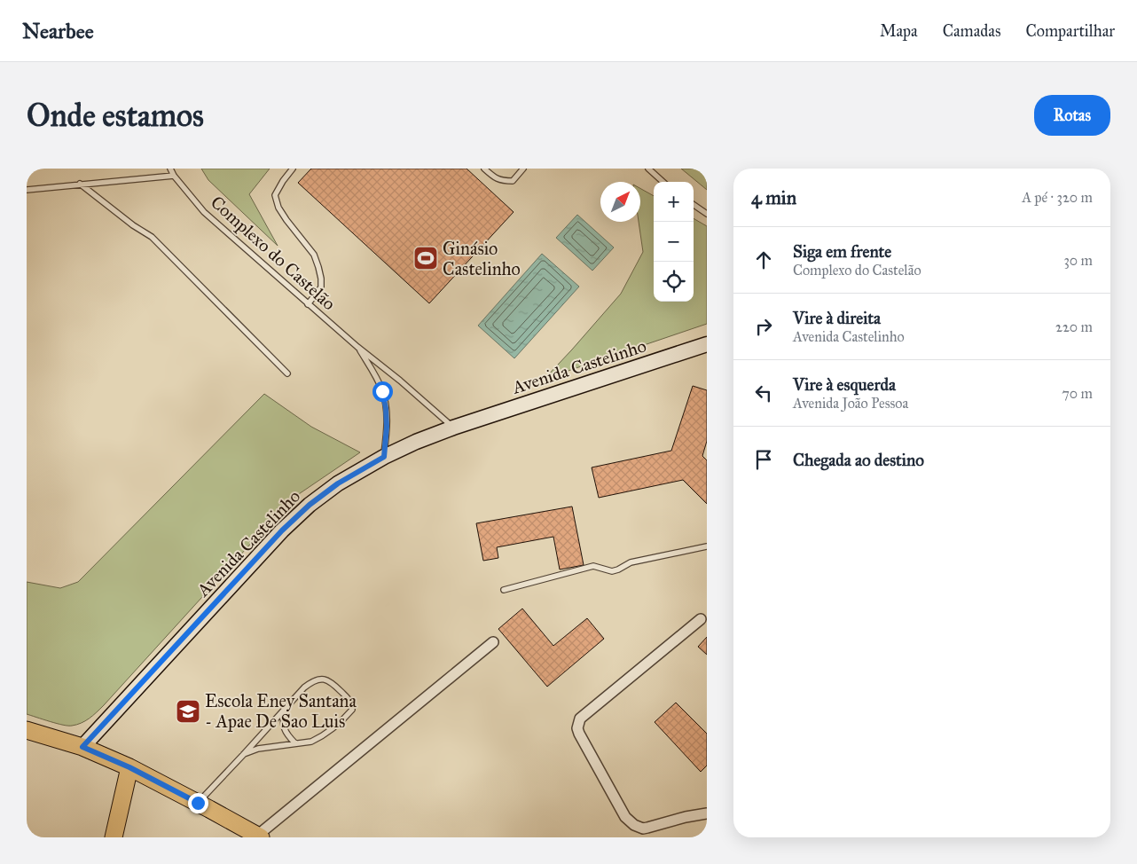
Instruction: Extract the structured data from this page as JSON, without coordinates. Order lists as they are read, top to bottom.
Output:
{
  "streets": {
    "street": ["Avenida Castelinho"],
    "lane": ["Complexo do Castelão"]
  },
  "crossings": [
    ["Complexo do Castelão", "Avenida Castelinho"]
  ],
  "places": {
    "sports": ["Ginásio Castelinho"],
    "school or university": ["Escola Eney Santana - Apae De Sao Luis"]
  },
  "north": "top right",
  "page": {
    "header": "Nearbee",
    "nav": ["Mapa", "Camadas", "Compartilhar"],
    "buttons": "Rotas",
    "title": "Onde estamos",
    "heading": ["4 min", "A pé · 320 m"],
    "map_buttons": ["+", "−"],
    "list": [
      ["Siga em frente", "Complexo do Castelão", "30 m"],
      ["Vire à direita", "Avenida Castelinho", "220 m"],
      ["Vire à esquerda", "Avenida João Pessoa", "70 m"],
      "Chegada ao destino"
    ]
  }
}
